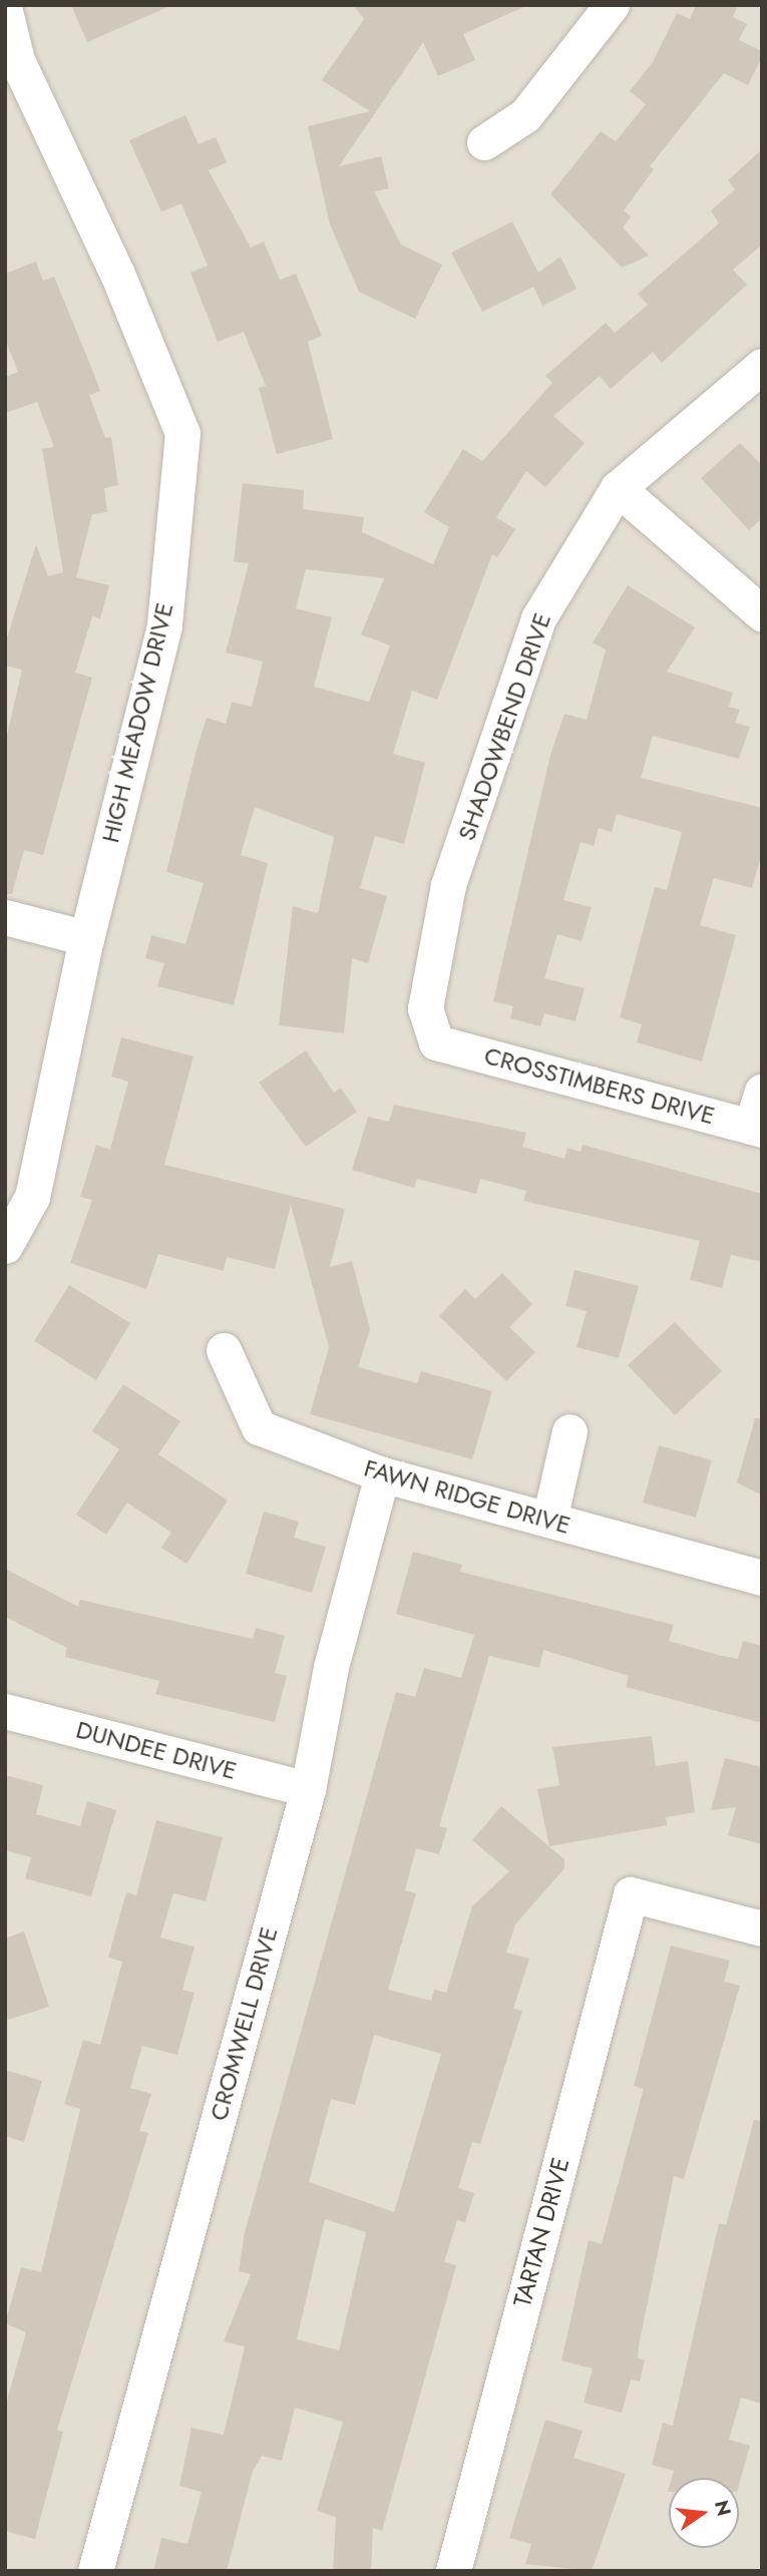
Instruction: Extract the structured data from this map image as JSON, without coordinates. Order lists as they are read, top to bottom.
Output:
{
  "streets": {
    "street": [
      "HIGH MEADOW DRIVE",
      "SHADOWBEND DRIVE",
      "CROSSTIMBERS DRIVE",
      "FAWN RIDGE DRIVE",
      "DUNDEE DRIVE",
      "CROMWELL DRIVE",
      "TARTAN DRIVE"
    ]
  },
  "crossings": [
    ["SHADOWBEND DRIVE", "CROSSTIMBERS DRIVE"],
    ["FAWN RIDGE DRIVE", "CROMWELL DRIVE"],
    ["DUNDEE DRIVE", "CROMWELL DRIVE"]
  ],
  "north": "right"
}
